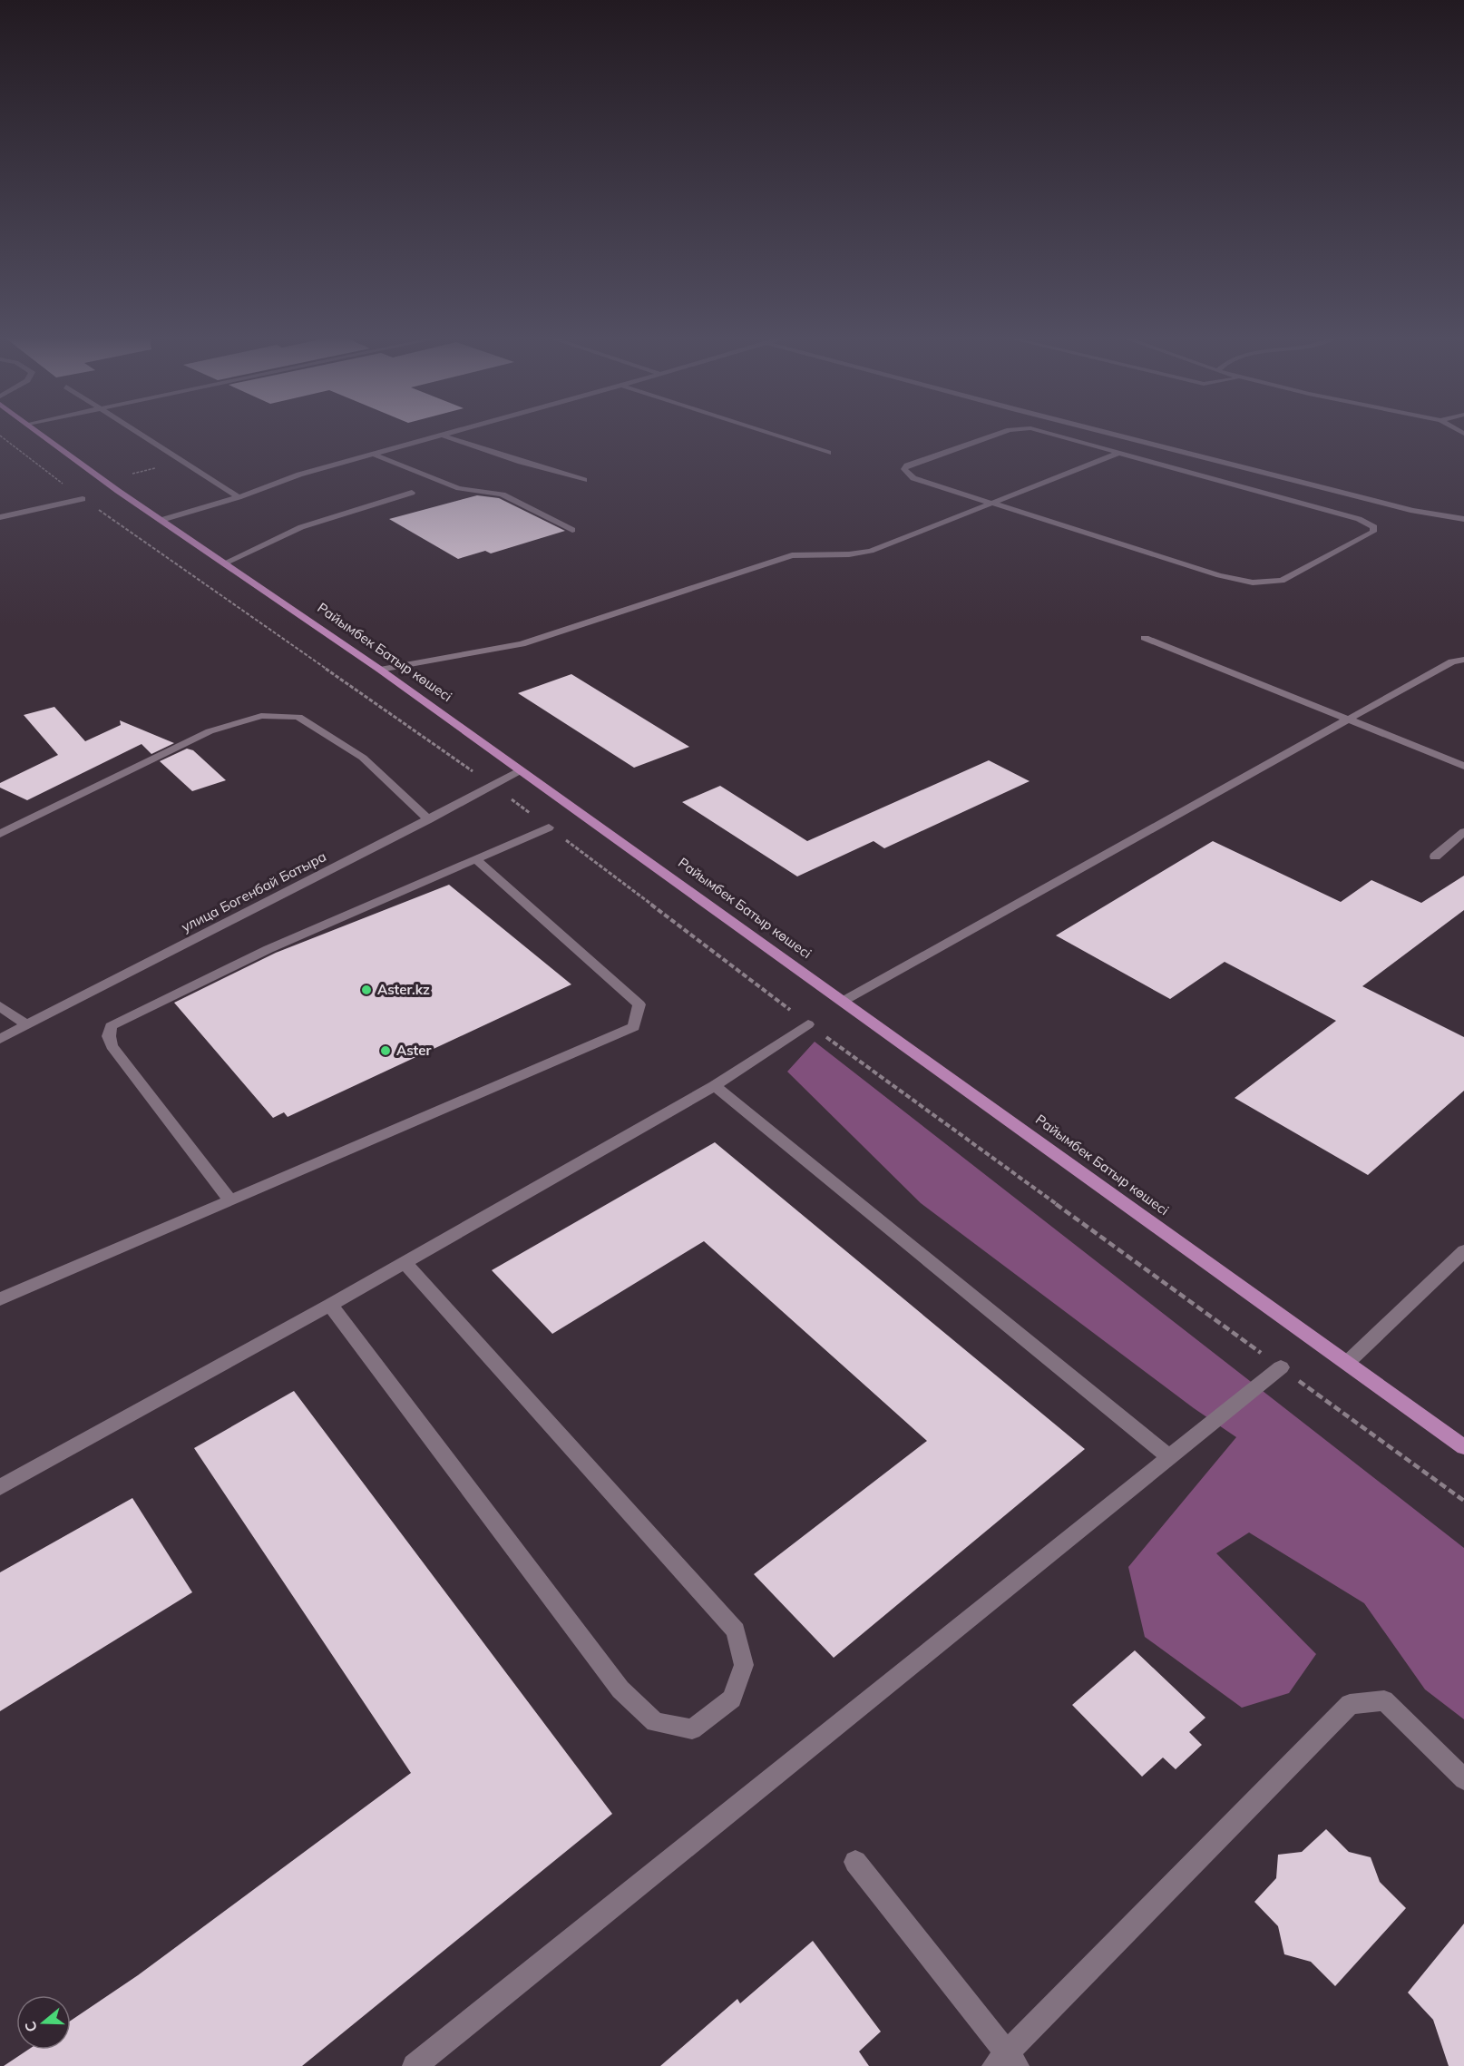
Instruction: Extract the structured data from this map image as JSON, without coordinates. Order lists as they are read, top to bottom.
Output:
{
  "streets": {
    "main road": ["Райымбек Батыр көшесі"],
    "street": ["улица Богенбай Батыра"]
  },
  "crossings": [
    ["Райымбек Батыр көшесі", "улица Богенбай Батыра"]
  ],
  "places": ["Aster.kz", "Aster"],
  "north": "left"
}
